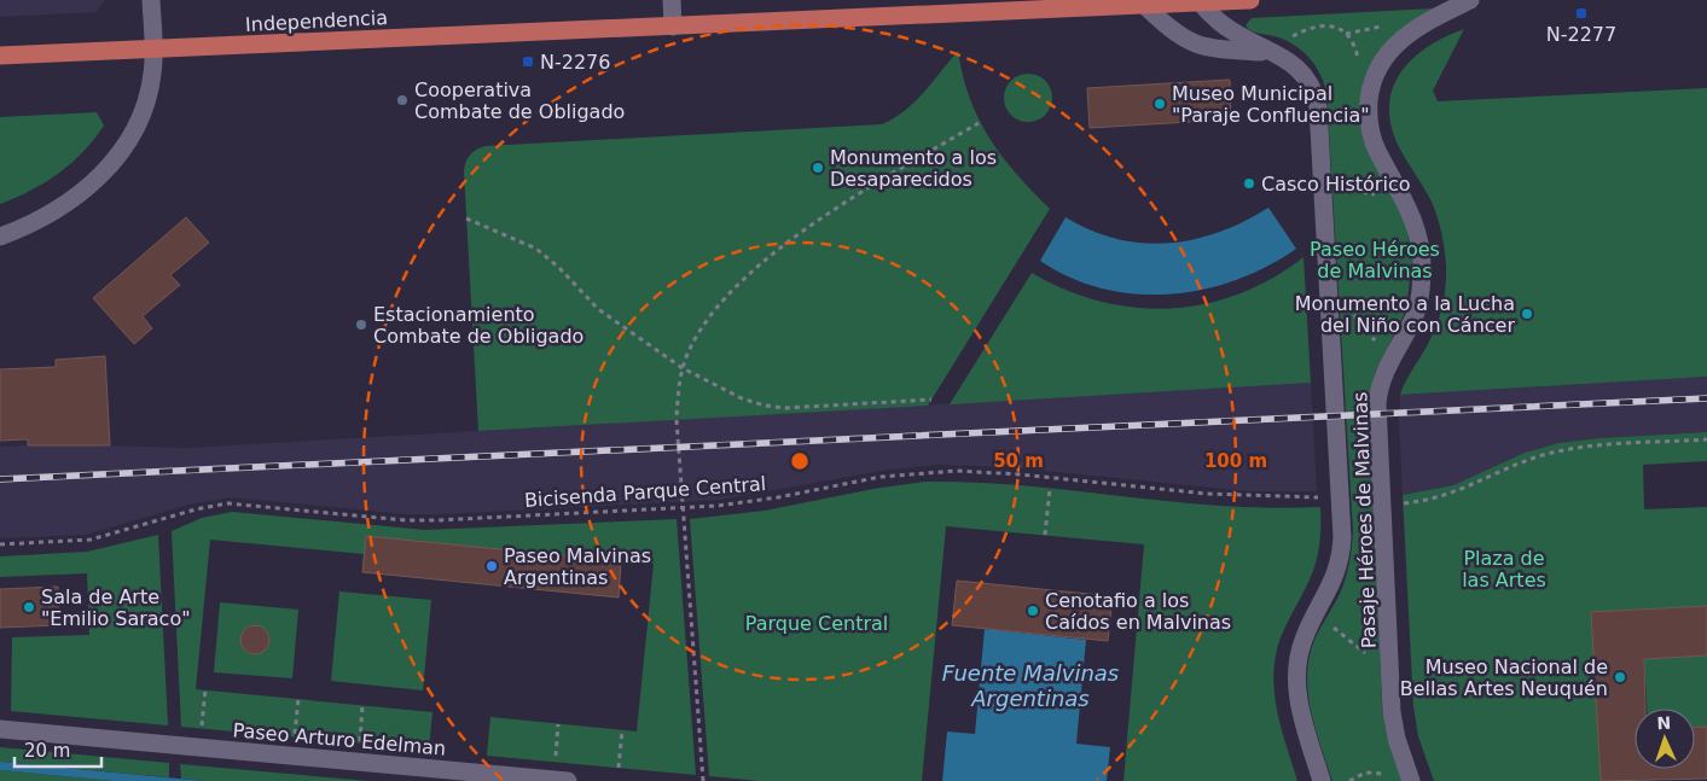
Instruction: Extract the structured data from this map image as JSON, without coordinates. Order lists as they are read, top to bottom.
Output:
{
  "streets": {
    "main road": ["Independencia"],
    "street": ["Pasaje Héroes de Malvinas", "Paseo Arturo Edelman"],
    "path": ["Bicisenda Parque Central"]
  },
  "crossings": [
    ["Independencia", "Pasaje Héroes de Malvinas"]
  ],
  "water": ["Fuente Malvinas Argentinas"],
  "parks": ["Paseo Héroes de Malvinas", "Plaza de las Artes", "Parque Central"],
  "places": {
    "transit": ["N-2277", "N-2276"],
    "other": [
      "Cooperativa Combate de Obligado",
      "Museo Municipal \"Paraje Confluencia\"",
      "Monumento a los Desaparecidos",
      "Casco Histórico",
      "Monumento a la Lucha del Niño con Cáncer",
      "Estacionamiento Combate de Obligado",
      "Paseo Malvinas Argentinas",
      "Sala de Arte \"Emilio Saraco\"",
      "Cenotafio a los Caídos en Malvinas",
      "Museo Nacional de Bellas Artes Neuquén"
    ]
  },
  "scale_bar": "20 m",
  "north": "top",
  "rings": ["50 m", "100 m"]
}
